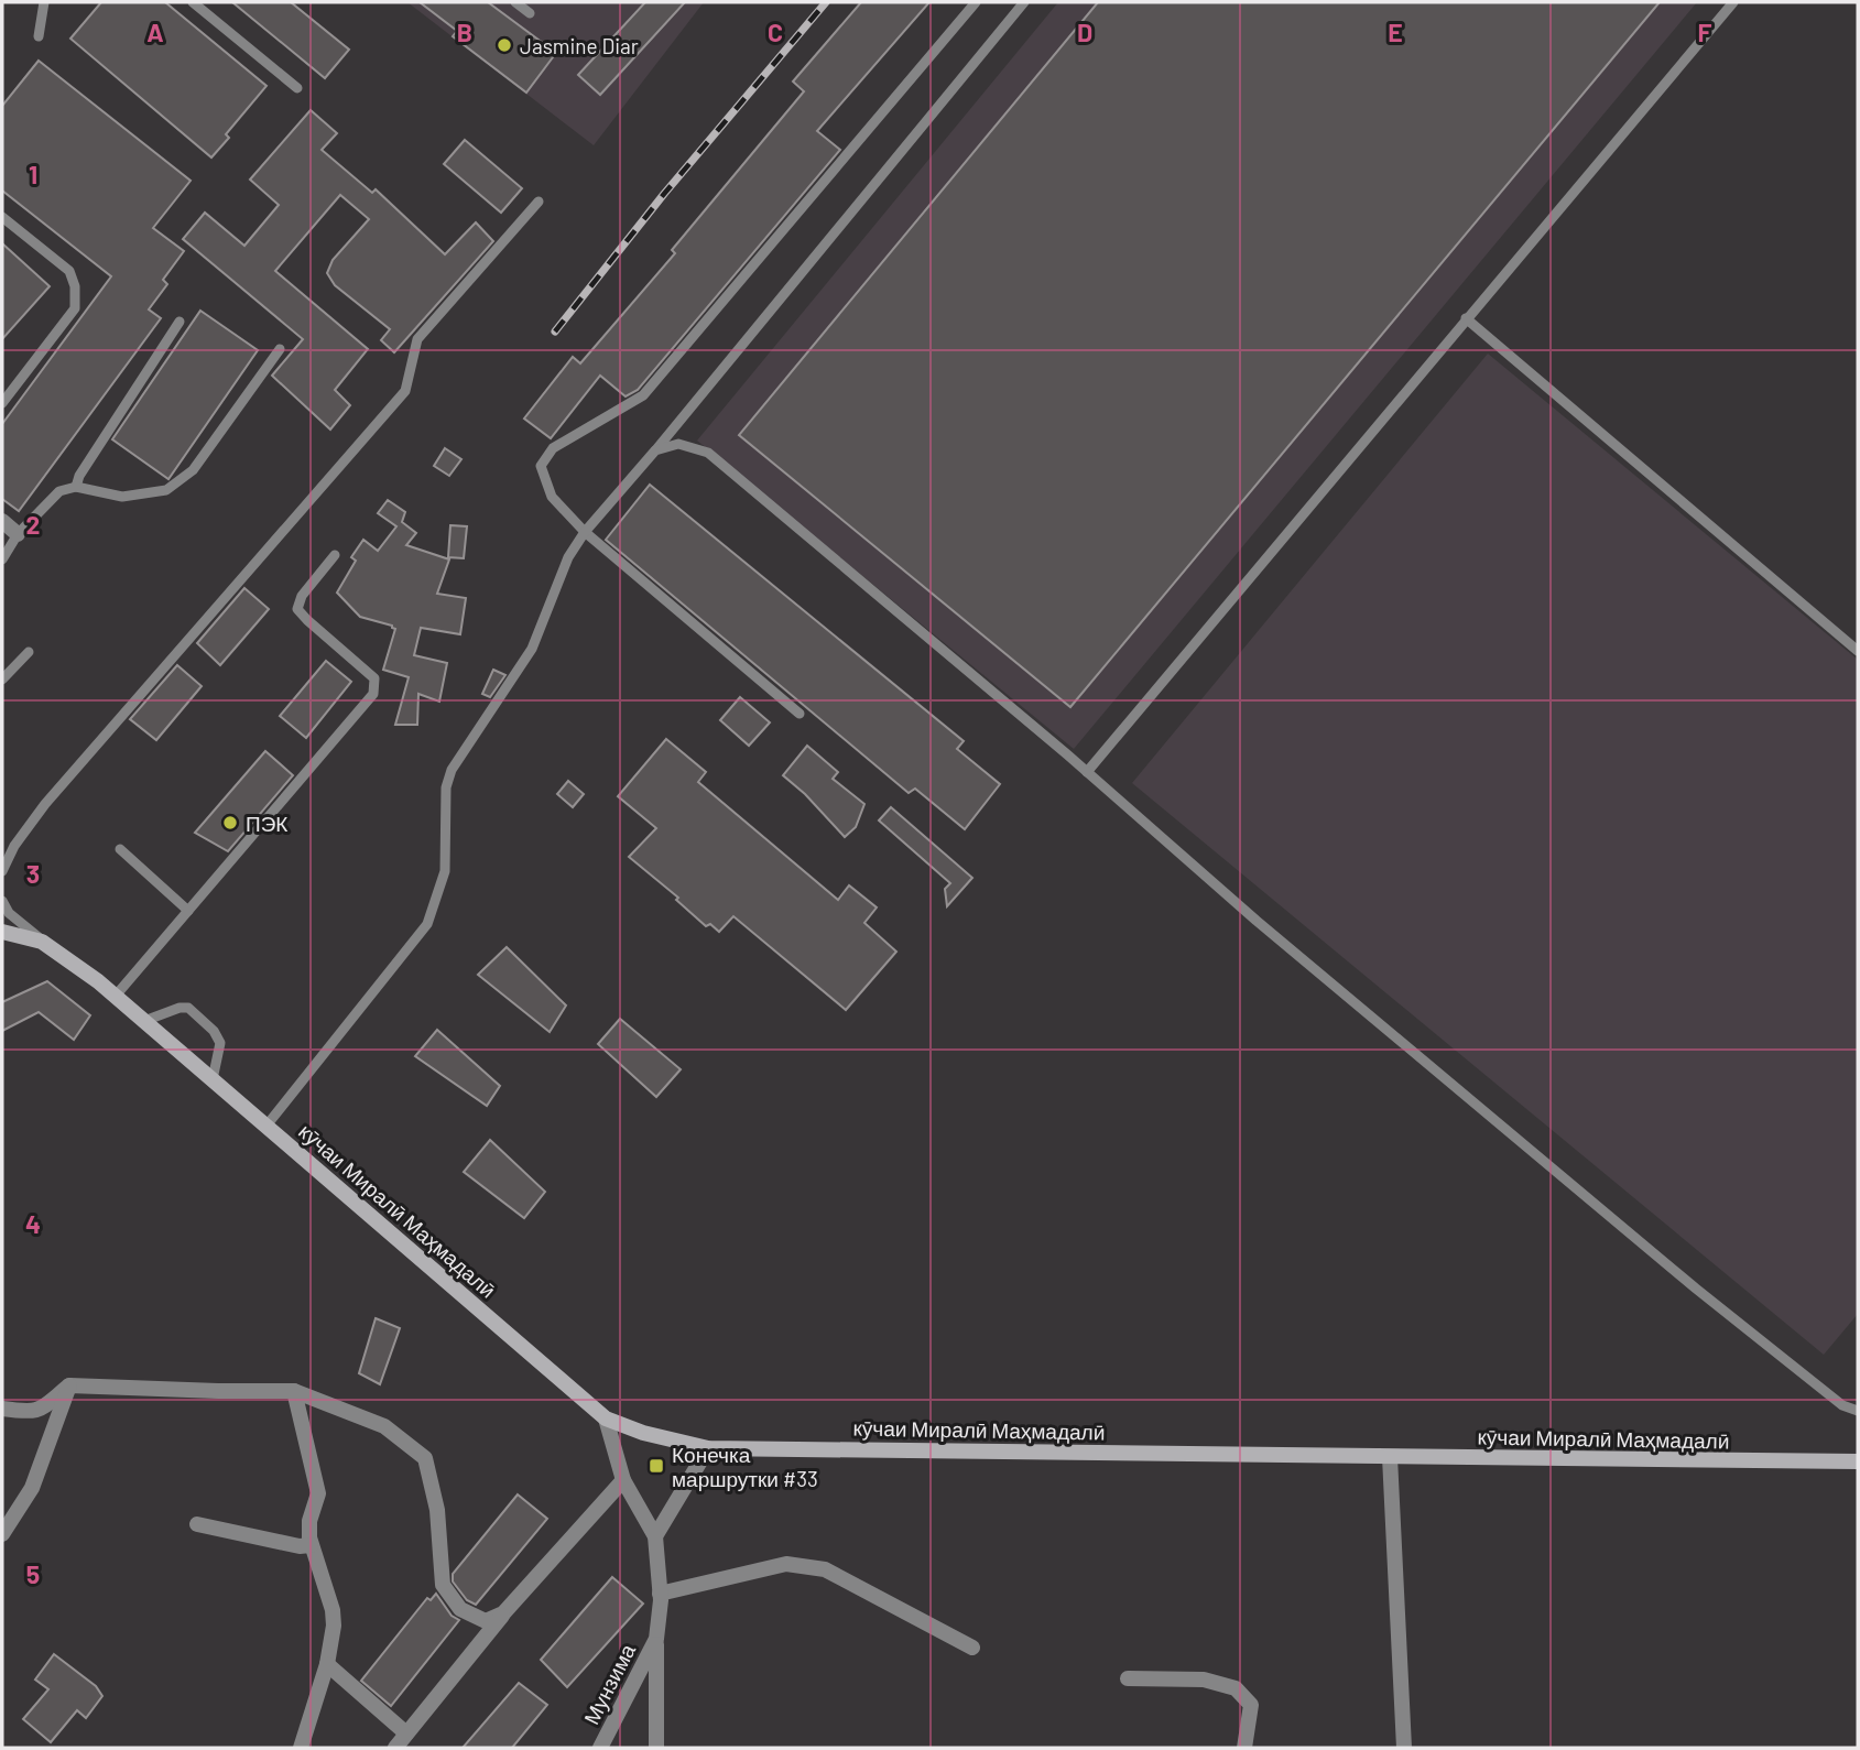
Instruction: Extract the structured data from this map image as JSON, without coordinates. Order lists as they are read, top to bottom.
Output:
{
  "streets": {
    "street": ["кӯчаи Миралӣ Маҳмадалӣ", "Мунзима"]
  },
  "crossings": [
    ["кӯчаи Миралӣ Маҳмадалӣ", "Мунзима"]
  ],
  "places": {
    "other": ["Jasmine Diar", "ПЭК"],
    "transit": ["Конечка маршрутки #33"]
  },
  "grid": {
    "columns": [
      "A",
      "B",
      "C",
      "D",
      "E",
      "F"
    ],
    "rows": [
      "1",
      "2",
      "3",
      "4",
      "5"
    ]
  }
}
